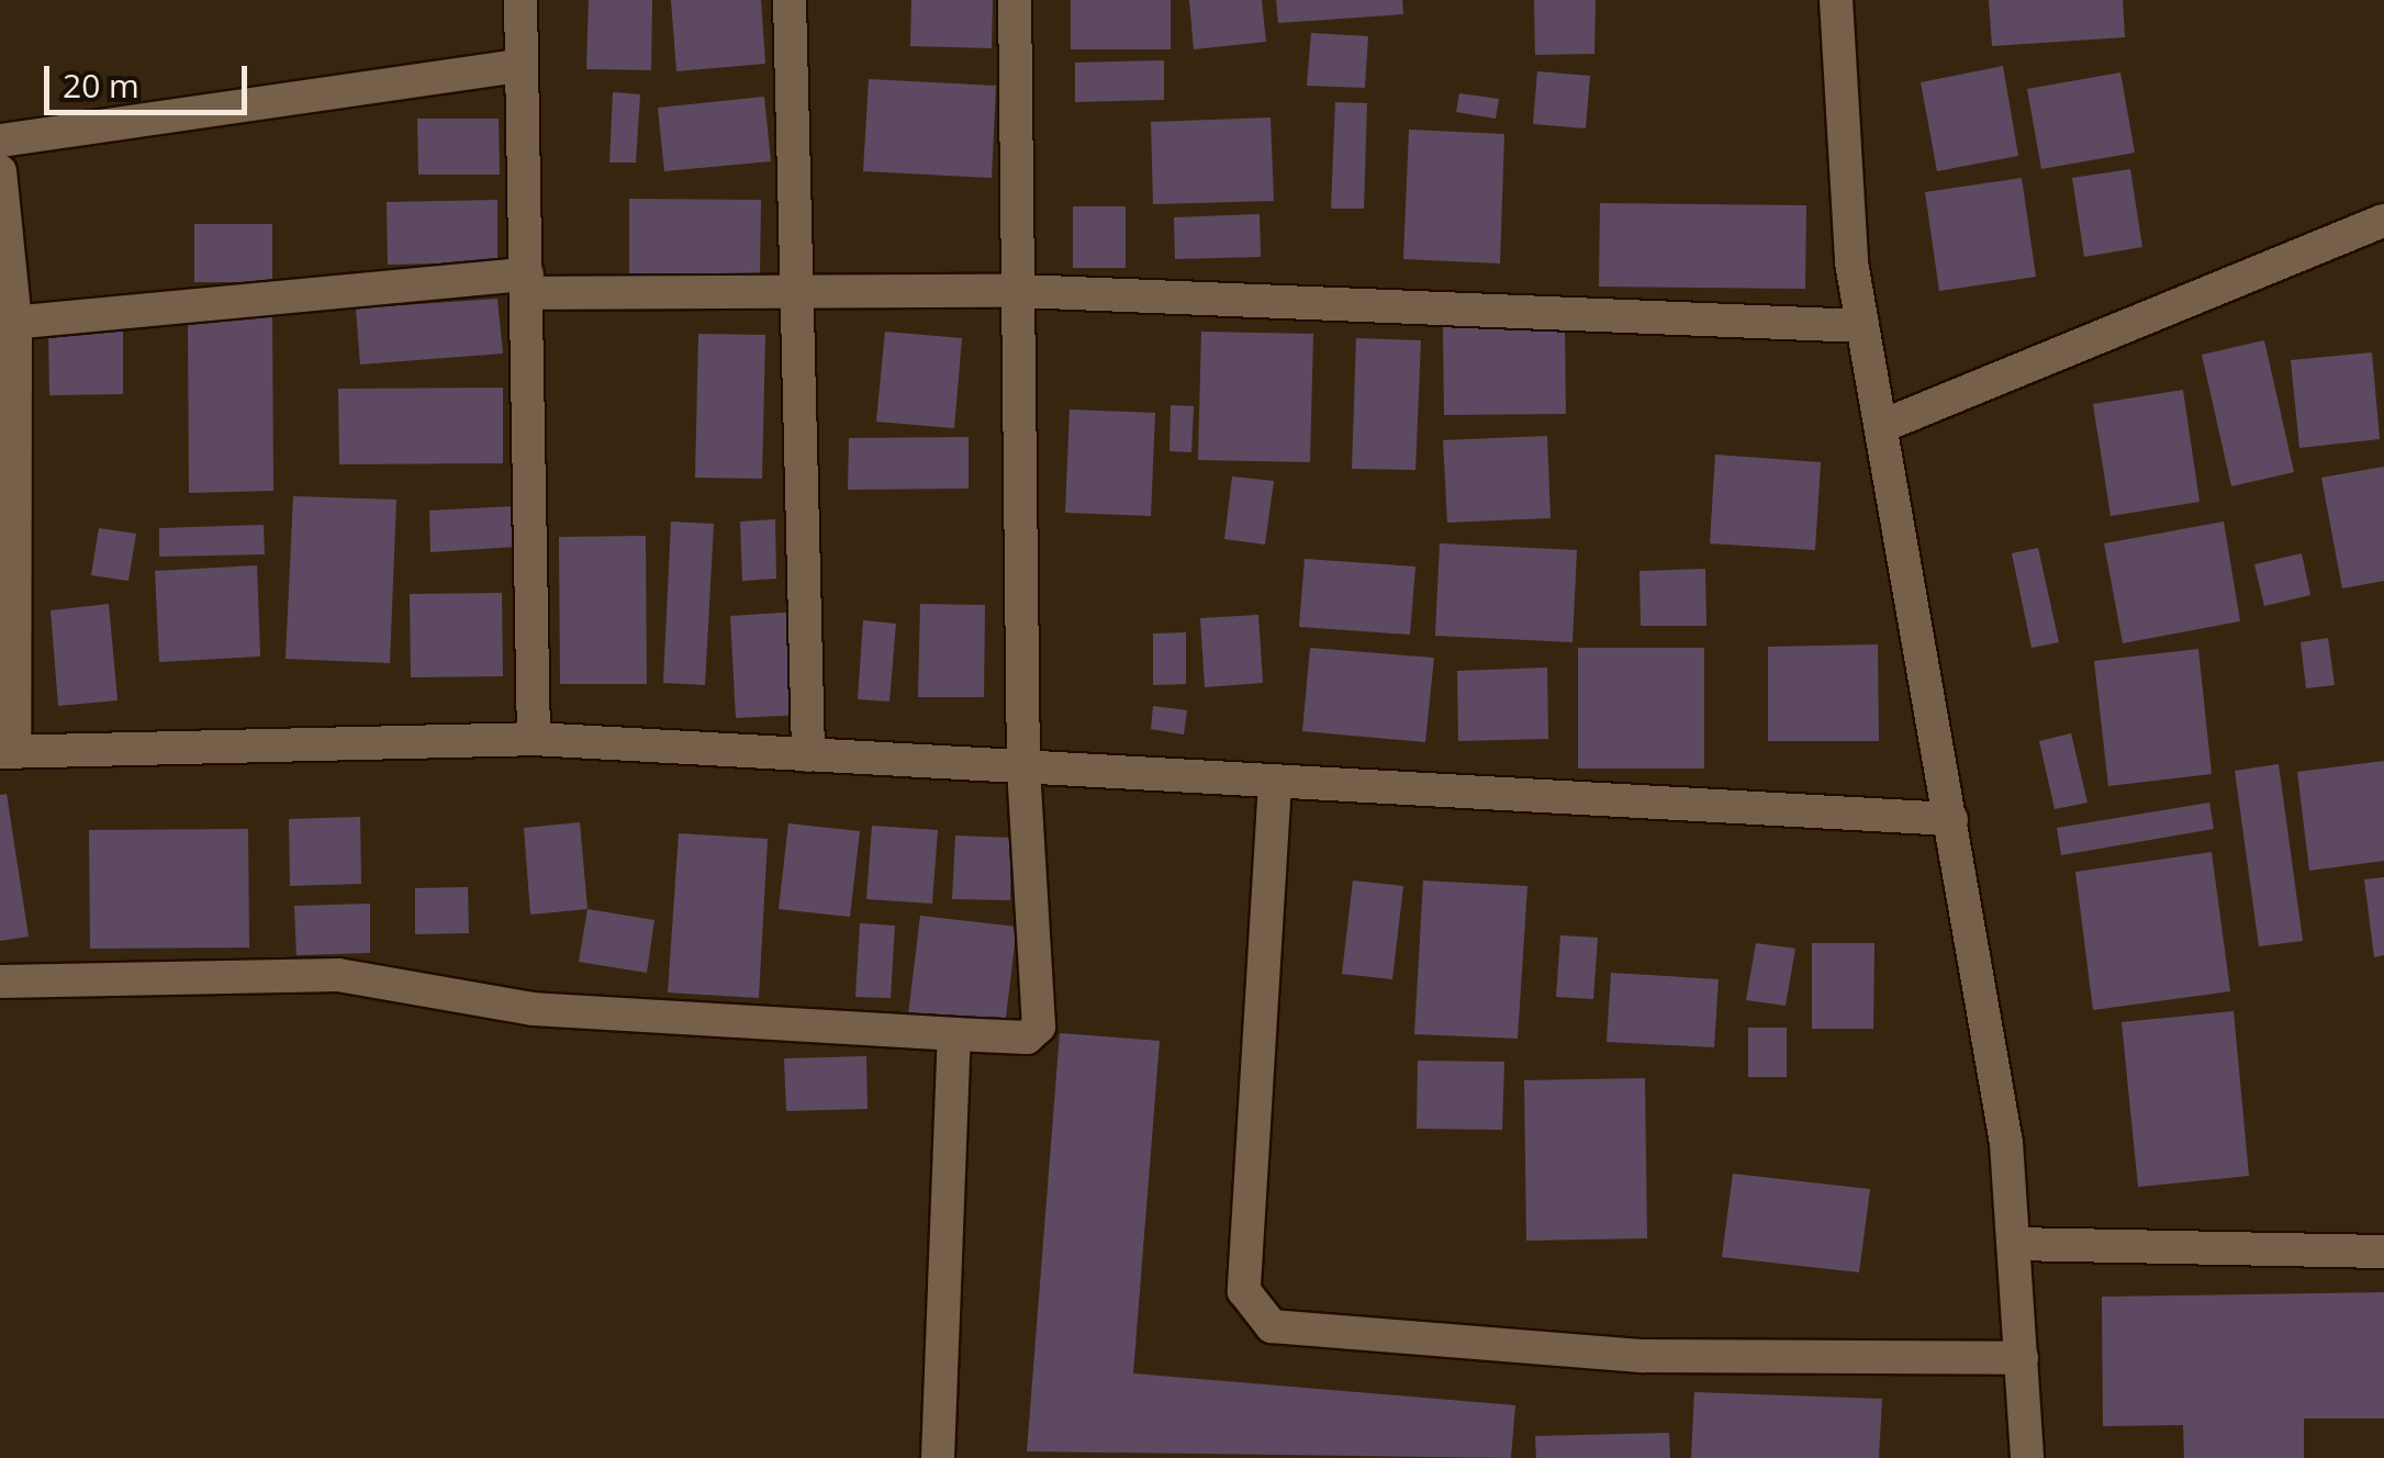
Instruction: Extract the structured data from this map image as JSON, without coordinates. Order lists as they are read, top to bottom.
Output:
{
  "scale_bar": "20 m"
}
